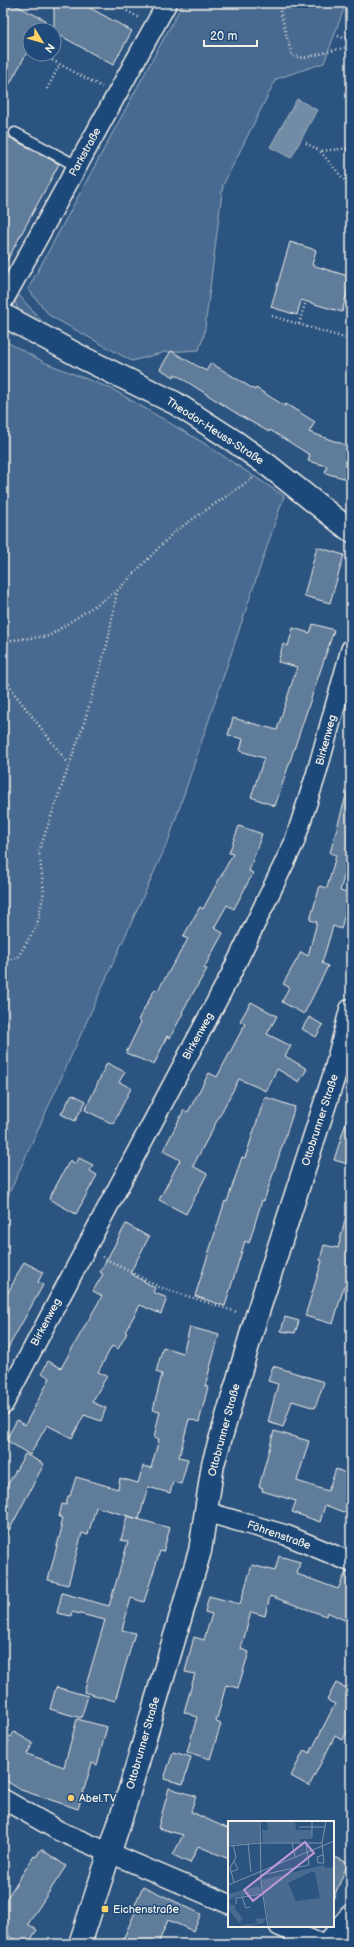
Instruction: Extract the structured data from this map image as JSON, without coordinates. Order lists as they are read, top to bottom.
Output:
{
  "streets": {
    "main road": ["Theodor-Heuss-Straße", "Ottobrunner Straße"],
    "street": ["Parkstraße", "Birkenweg", "Föhrenstraße"]
  },
  "crossings": [
    ["Ottobrunner Straße", "Föhrenstraße"]
  ],
  "places": {
    "other": ["Abel.TV"],
    "transit": ["Eichenstraße"]
  },
  "scale_bar": "20 m",
  "north": "bottom right"
}
